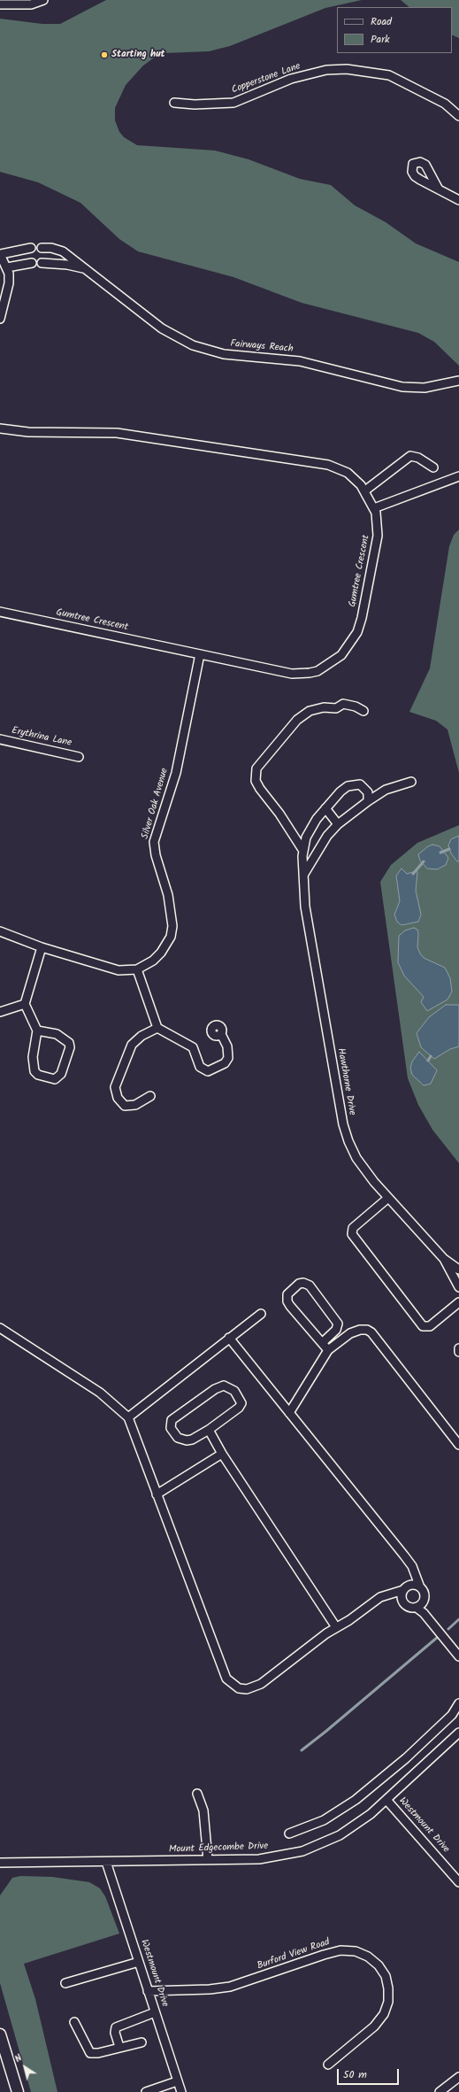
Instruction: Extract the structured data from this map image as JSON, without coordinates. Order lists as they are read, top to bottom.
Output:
{
  "streets": {
    "street": [
      "Copperstone Lane",
      "Fairways Reach",
      "Gumtree Crescent",
      "Erythrina Lane",
      "Silver Oak Avenue",
      "Hawthorne Drive",
      "Westmount Drive",
      "Mount Edgecombe Drive",
      "Burford View Road"
    ]
  },
  "crossings": [
    ["Gumtree Crescent", "Silver Oak Avenue"],
    ["Westmount Drive", "Mount Edgecombe Drive"],
    ["Westmount Drive", "Burford View Road"]
  ],
  "places": ["Starting hut"],
  "legend": ["Road", "Park"],
  "scale_bar": "50 m",
  "north": "top left"
}
